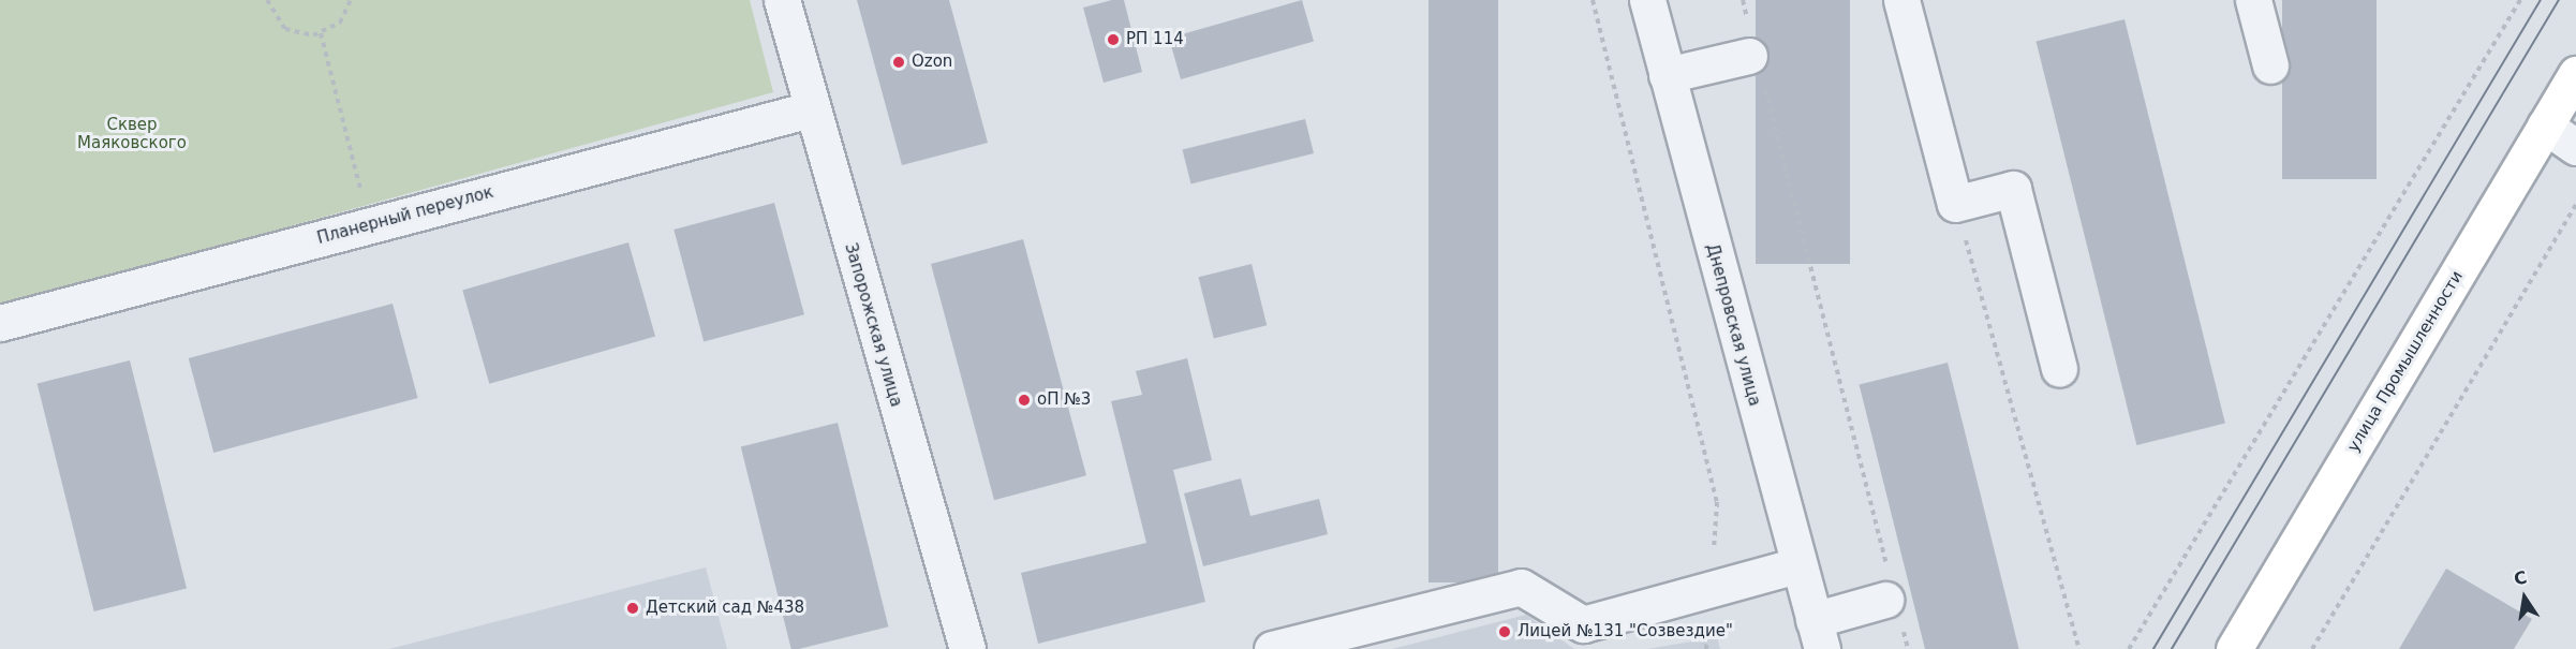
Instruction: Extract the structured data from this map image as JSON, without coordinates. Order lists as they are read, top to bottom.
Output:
{
  "streets": {
    "main road": ["улица Промышленности"],
    "street": ["Планерный переулок", "Запорожская улица", "Днепровская улица"]
  },
  "crossings": [
    ["Планерный переулок", "Запорожская улица"]
  ],
  "parks": ["Сквер Маяковского"],
  "places": [
    "РП 114",
    "Ozon",
    "оП №3",
    "Детский сад №438",
    "Лицей №131 \"Созвездие\""
  ],
  "north": "top"
}
